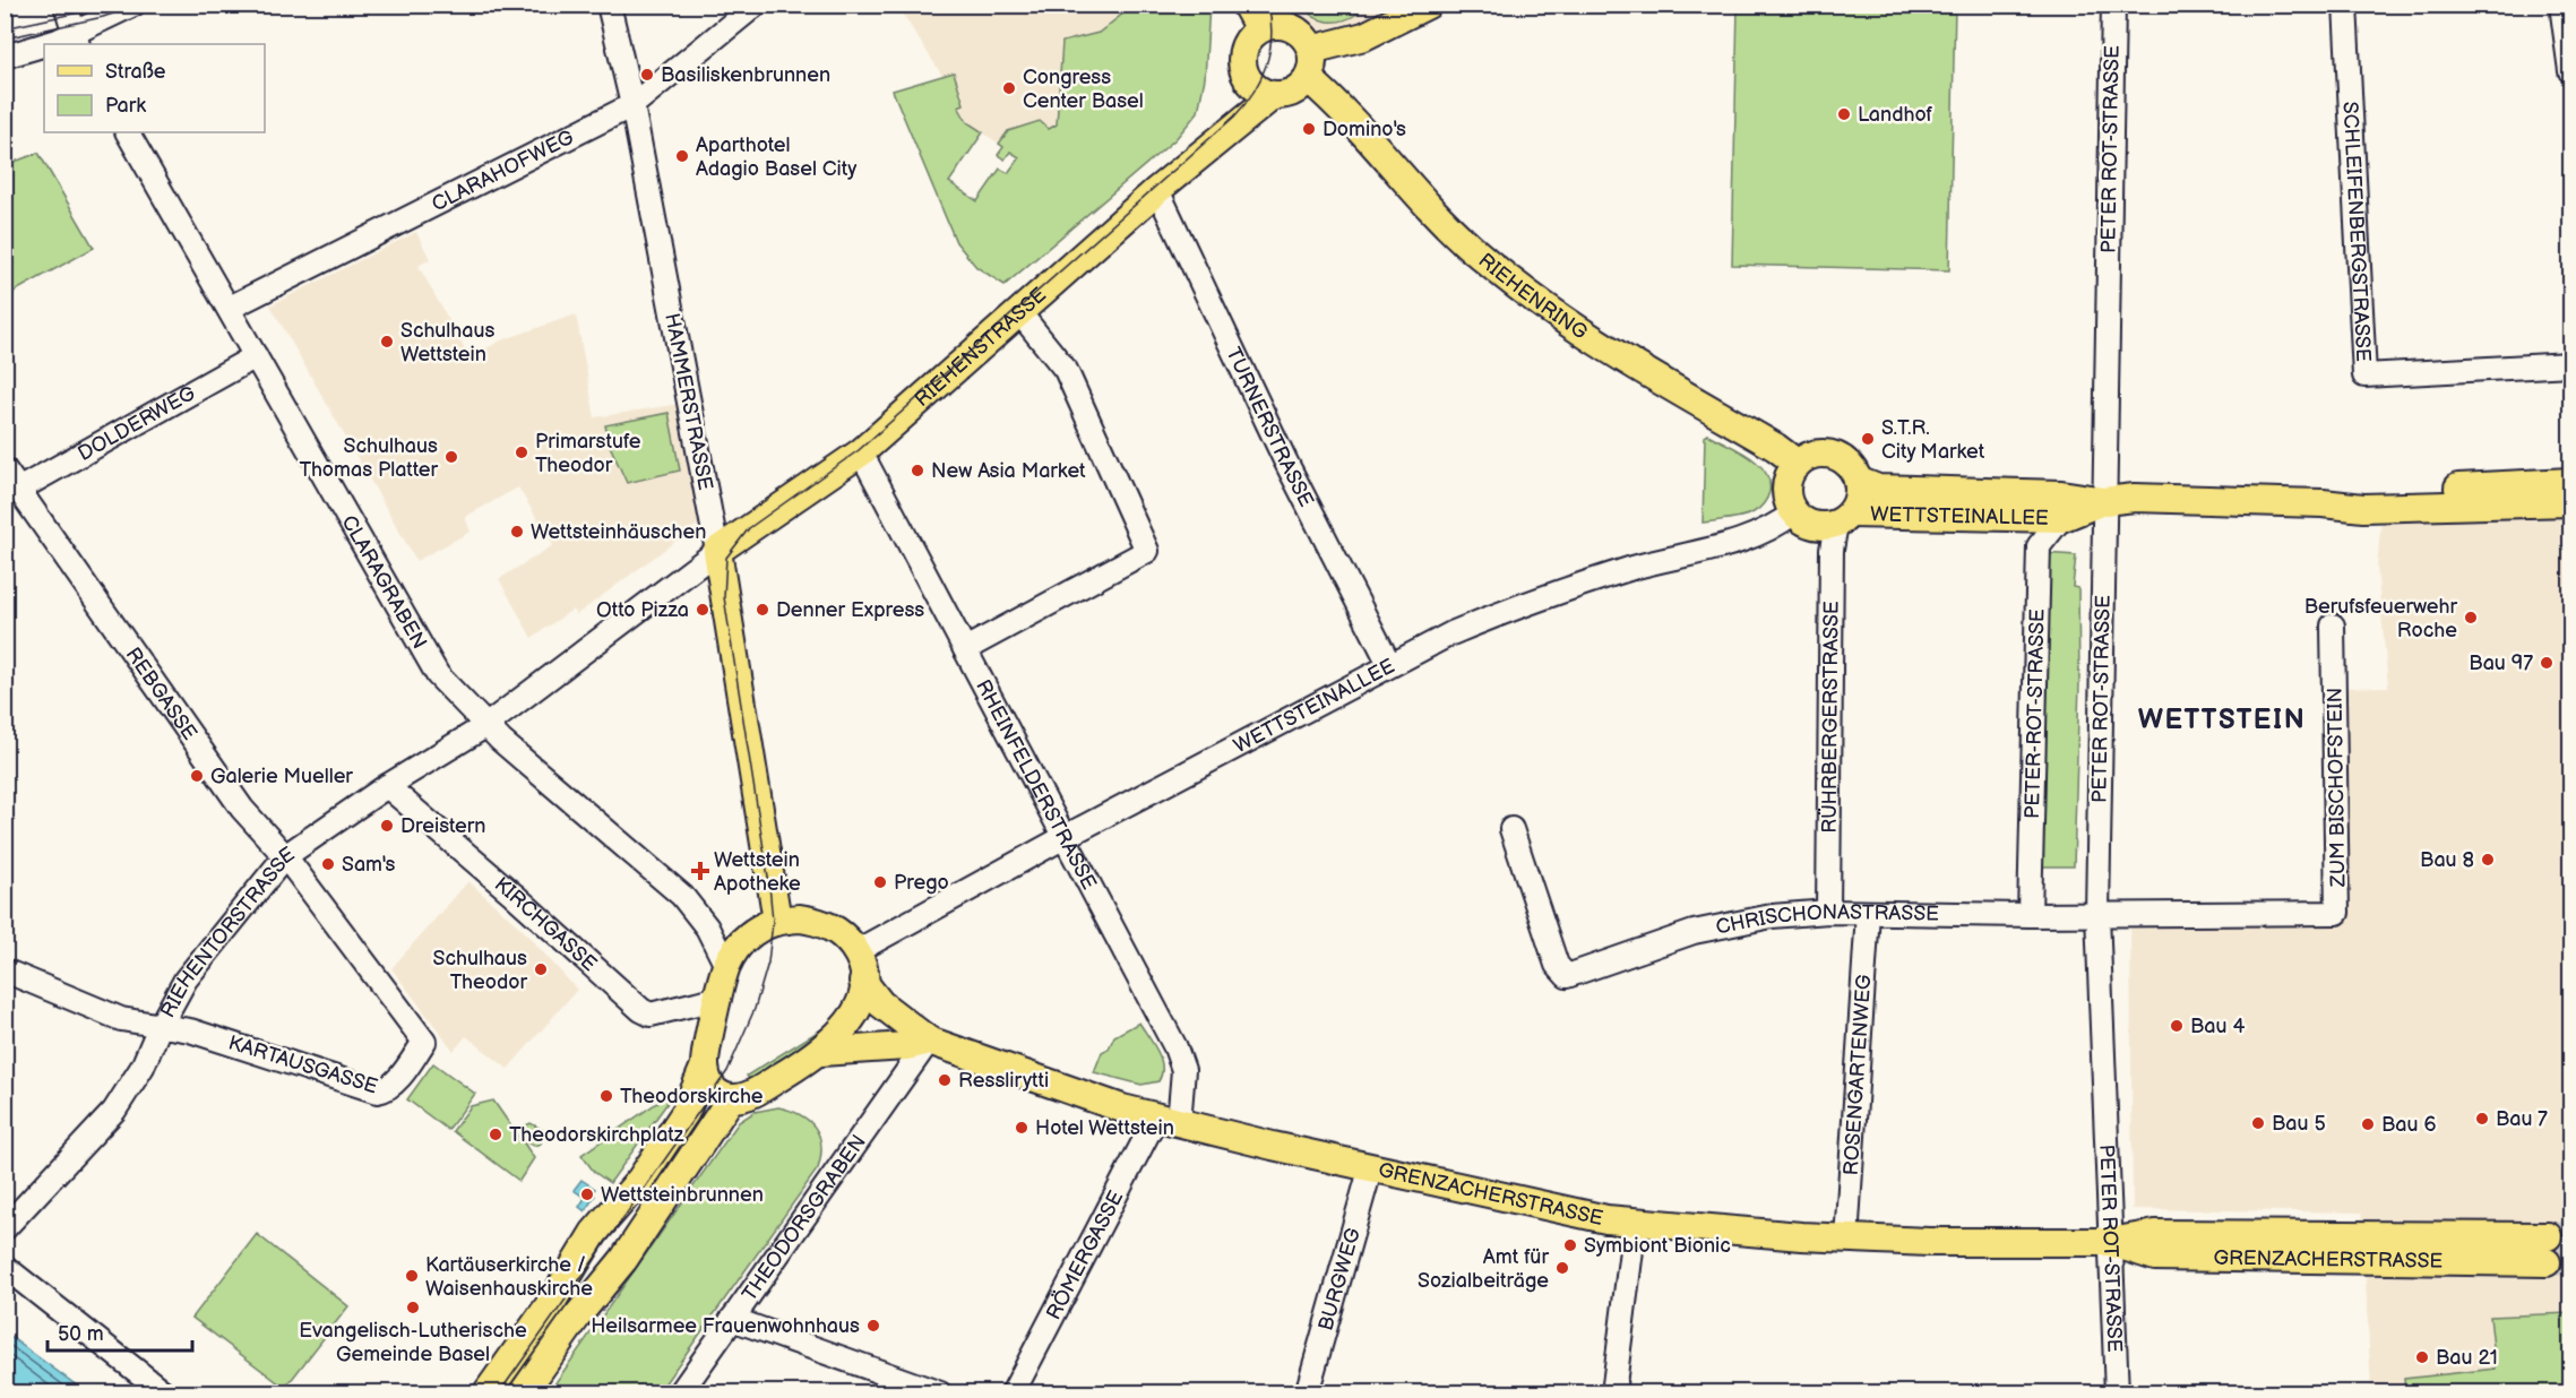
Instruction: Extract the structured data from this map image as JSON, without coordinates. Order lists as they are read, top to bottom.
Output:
{
  "streets": {
    "main road": [
      "RIEHENRING",
      "RIEHENSTRASSE",
      "HAMMERSTRASSE",
      "WETTSTEINALLEE",
      "GRENZACHERSTRASSE"
    ],
    "street": [
      "PETER ROT-STRASSE",
      "CLARAHOFWEG",
      "SCHLEIFENBERGSTRASSE",
      "DOLDERWEG",
      "TURNERSTRASSE",
      "CLARAGRABEN",
      "REBGASSE",
      "PETER-ROT-STRASSE",
      "RÜHRBERGERSTRASSE",
      "RHEINFELDERSTRASSE",
      "ZUM BISCHOFSTEIN",
      "CHRISCHONASTRASSE",
      "KIRCHGASSE",
      "RIEHENTORSTRASSE",
      "KARTAUSGASSE",
      "ROSENGARTENWEG",
      "THEODORSGRABEN",
      "RÖMERGASSE",
      "BURGWEG"
    ]
  },
  "crossings": [
    ["PETER ROT-STRASSE", "WETTSTEINALLEE"],
    ["PETER ROT-STRASSE", "ZUM BISCHOFSTEIN"],
    ["PETER ROT-STRASSE", "CHRISCHONASTRASSE"],
    ["PETER ROT-STRASSE", "GRENZACHERSTRASSE"],
    ["CLARAHOFWEG", "HAMMERSTRASSE"],
    ["CLARAHOFWEG", "CLARAGRABEN"],
    ["RIEHENRING", "RIEHENSTRASSE"],
    ["RIEHENRING", "WETTSTEINALLEE"],
    ["RIEHENRING", "RÜHRBERGERSTRASSE"],
    ["RIEHENSTRASSE", "HAMMERSTRASSE"],
    ["RIEHENSTRASSE", "TURNERSTRASSE"],
    ["RIEHENSTRASSE", "RHEINFELDERSTRASSE"],
    ["RIEHENSTRASSE", "RIEHENTORSTRASSE"],
    ["HAMMERSTRASSE", "WETTSTEINALLEE"],
    ["HAMMERSTRASSE", "CLARAGRABEN"],
    ["HAMMERSTRASSE", "KIRCHGASSE"],
    ["HAMMERSTRASSE", "RIEHENTORSTRASSE"],
    ["HAMMERSTRASSE", "GRENZACHERSTRASSE"],
    ["DOLDERWEG", "CLARAGRABEN"],
    ["DOLDERWEG", "REBGASSE"],
    ["TURNERSTRASSE", "WETTSTEINALLEE"],
    ["WETTSTEINALLEE", "CLARAGRABEN"],
    ["WETTSTEINALLEE", "PETER-ROT-STRASSE"],
    ["WETTSTEINALLEE", "RÜHRBERGERSTRASSE"],
    ["WETTSTEINALLEE", "RHEINFELDERSTRASSE"],
    ["WETTSTEINALLEE", "KIRCHGASSE"],
    ["WETTSTEINALLEE", "GRENZACHERSTRASSE"],
    ["CLARAGRABEN", "KIRCHGASSE"],
    ["CLARAGRABEN", "RIEHENTORSTRASSE"],
    ["CLARAGRABEN", "GRENZACHERSTRASSE"],
    ["REBGASSE", "RIEHENTORSTRASSE"],
    ["REBGASSE", "KARTAUSGASSE"],
    ["PETER-ROT-STRASSE", "CHRISCHONASTRASSE"],
    ["RÜHRBERGERSTRASSE", "CHRISCHONASTRASSE"],
    ["RHEINFELDERSTRASSE", "GRENZACHERSTRASSE"],
    ["RHEINFELDERSTRASSE", "RÖMERGASSE"],
    ["ZUM BISCHOFSTEIN", "CHRISCHONASTRASSE"],
    ["CHRISCHONASTRASSE", "ROSENGARTENWEG"],
    ["KIRCHGASSE", "RIEHENTORSTRASSE"],
    ["KIRCHGASSE", "GRENZACHERSTRASSE"],
    ["RIEHENTORSTRASSE", "KARTAUSGASSE"],
    ["ROSENGARTENWEG", "GRENZACHERSTRASSE"],
    ["GRENZACHERSTRASSE", "THEODORSGRABEN"],
    ["GRENZACHERSTRASSE", "RÖMERGASSE"],
    ["GRENZACHERSTRASSE", "BURGWEG"]
  ],
  "districts": ["WETTSTEIN"],
  "places": {
    "other": [
      "Basiliskenbrunnen",
      "Congress Center Basel",
      "Landhof",
      "Domino's",
      "Aparthotel Adagio Basel City",
      "Schulhaus Wettstein",
      "S.T.R. City Market",
      "Primarstufe Theodor",
      "Schulhaus Thomas Platter",
      "New Asia Market",
      "Wettsteinhäuschen",
      "Otto Pizza",
      "Denner Express",
      "Berufsfeuerwehr Roche",
      "Bau 97",
      "Galerie Mueller",
      "Dreistern",
      "Bau 8",
      "Sam's",
      "Prego",
      "Schulhaus Theodor",
      "Bau 4",
      "Resslirytti",
      "Theodorskirche",
      "Bau 7",
      "Bau 5",
      "Bau 6",
      "Hotel Wettstein",
      "Theodorskirchplatz",
      "Wettsteinbrunnen",
      "Symbiont Bionic",
      "Amt für Sozialbeiträge",
      "Kartäuserkirche / Waisenhauskirche",
      "Evangelisch-Lutherische Gemeinde Basel",
      "Heilsarmee Frauenwohnhaus",
      "Bau 21"
    ],
    "health": ["Wettstein Apotheke"]
  },
  "legend": ["Straße", "Park"],
  "scale_bar": "50 m"
}
